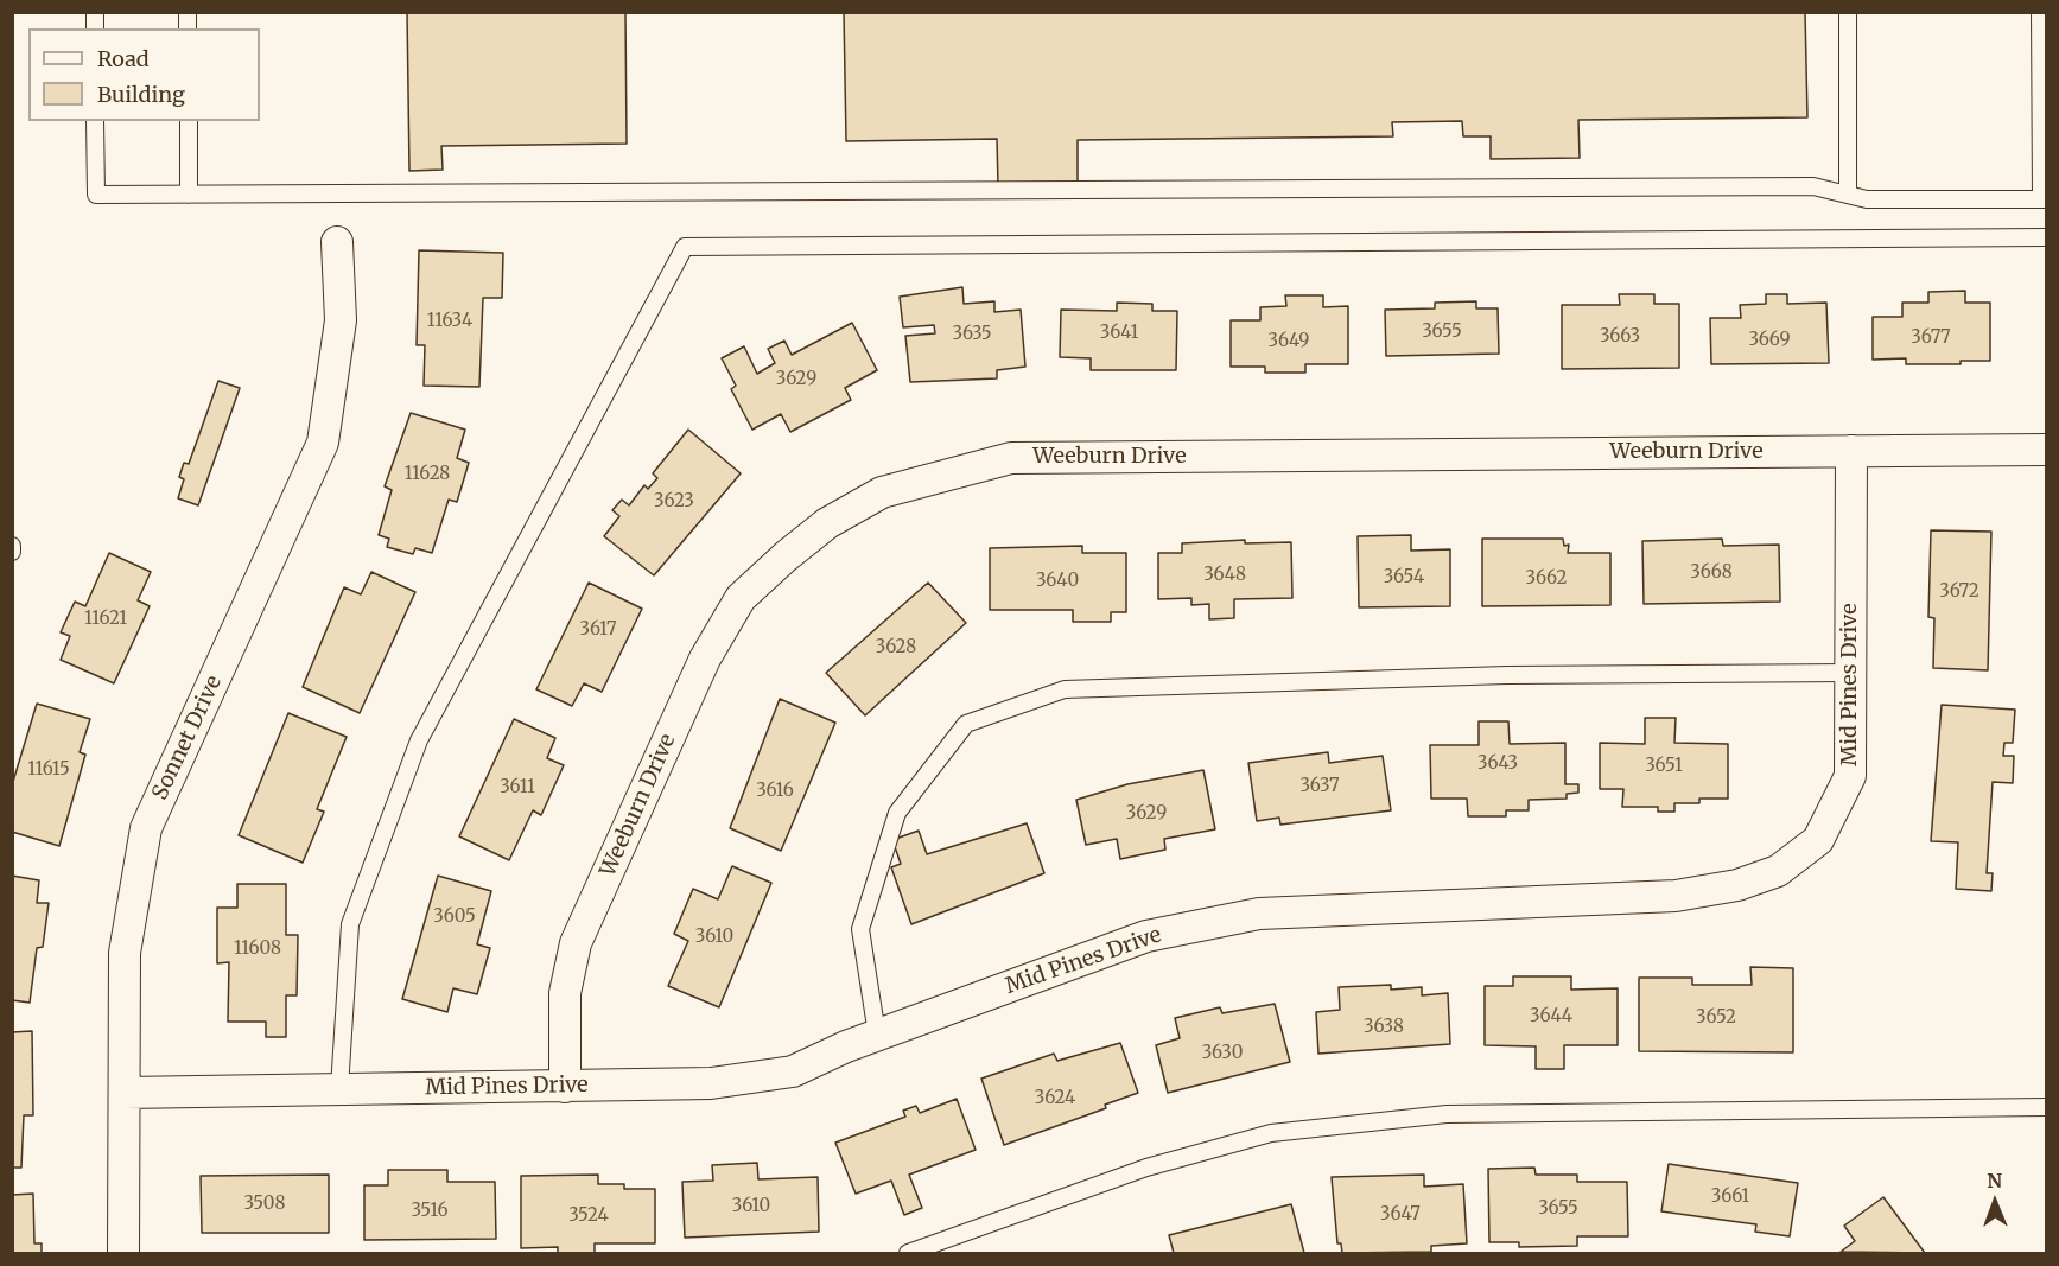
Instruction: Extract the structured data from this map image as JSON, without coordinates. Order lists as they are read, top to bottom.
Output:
{
  "streets": {
    "street": ["Weeburn Drive", "Mid Pines Drive", "Sonnet Drive"]
  },
  "crossings": [
    ["Weeburn Drive", "Mid Pines Drive"],
    ["Mid Pines Drive", "Sonnet Drive"]
  ],
  "house_numbers": [
    "11634",
    "3655",
    "3641",
    "3635",
    "3663",
    "3677",
    "3669",
    "3649",
    "3629",
    "11628",
    "3623",
    "3668",
    "3648",
    "3654",
    "3662",
    "3640",
    "3672",
    "11621",
    "3617",
    "3628",
    "3643",
    "3651",
    "11615",
    "3637",
    "3611",
    "3616",
    "3629",
    "3605",
    "3610",
    "11608",
    "3644",
    "3652",
    "3638",
    "3630",
    "3624",
    "3661",
    "3508",
    "3610",
    "3655",
    "3516",
    "3647",
    "3524"
  ],
  "legend": ["Road", "Building"],
  "north": "top"
}
